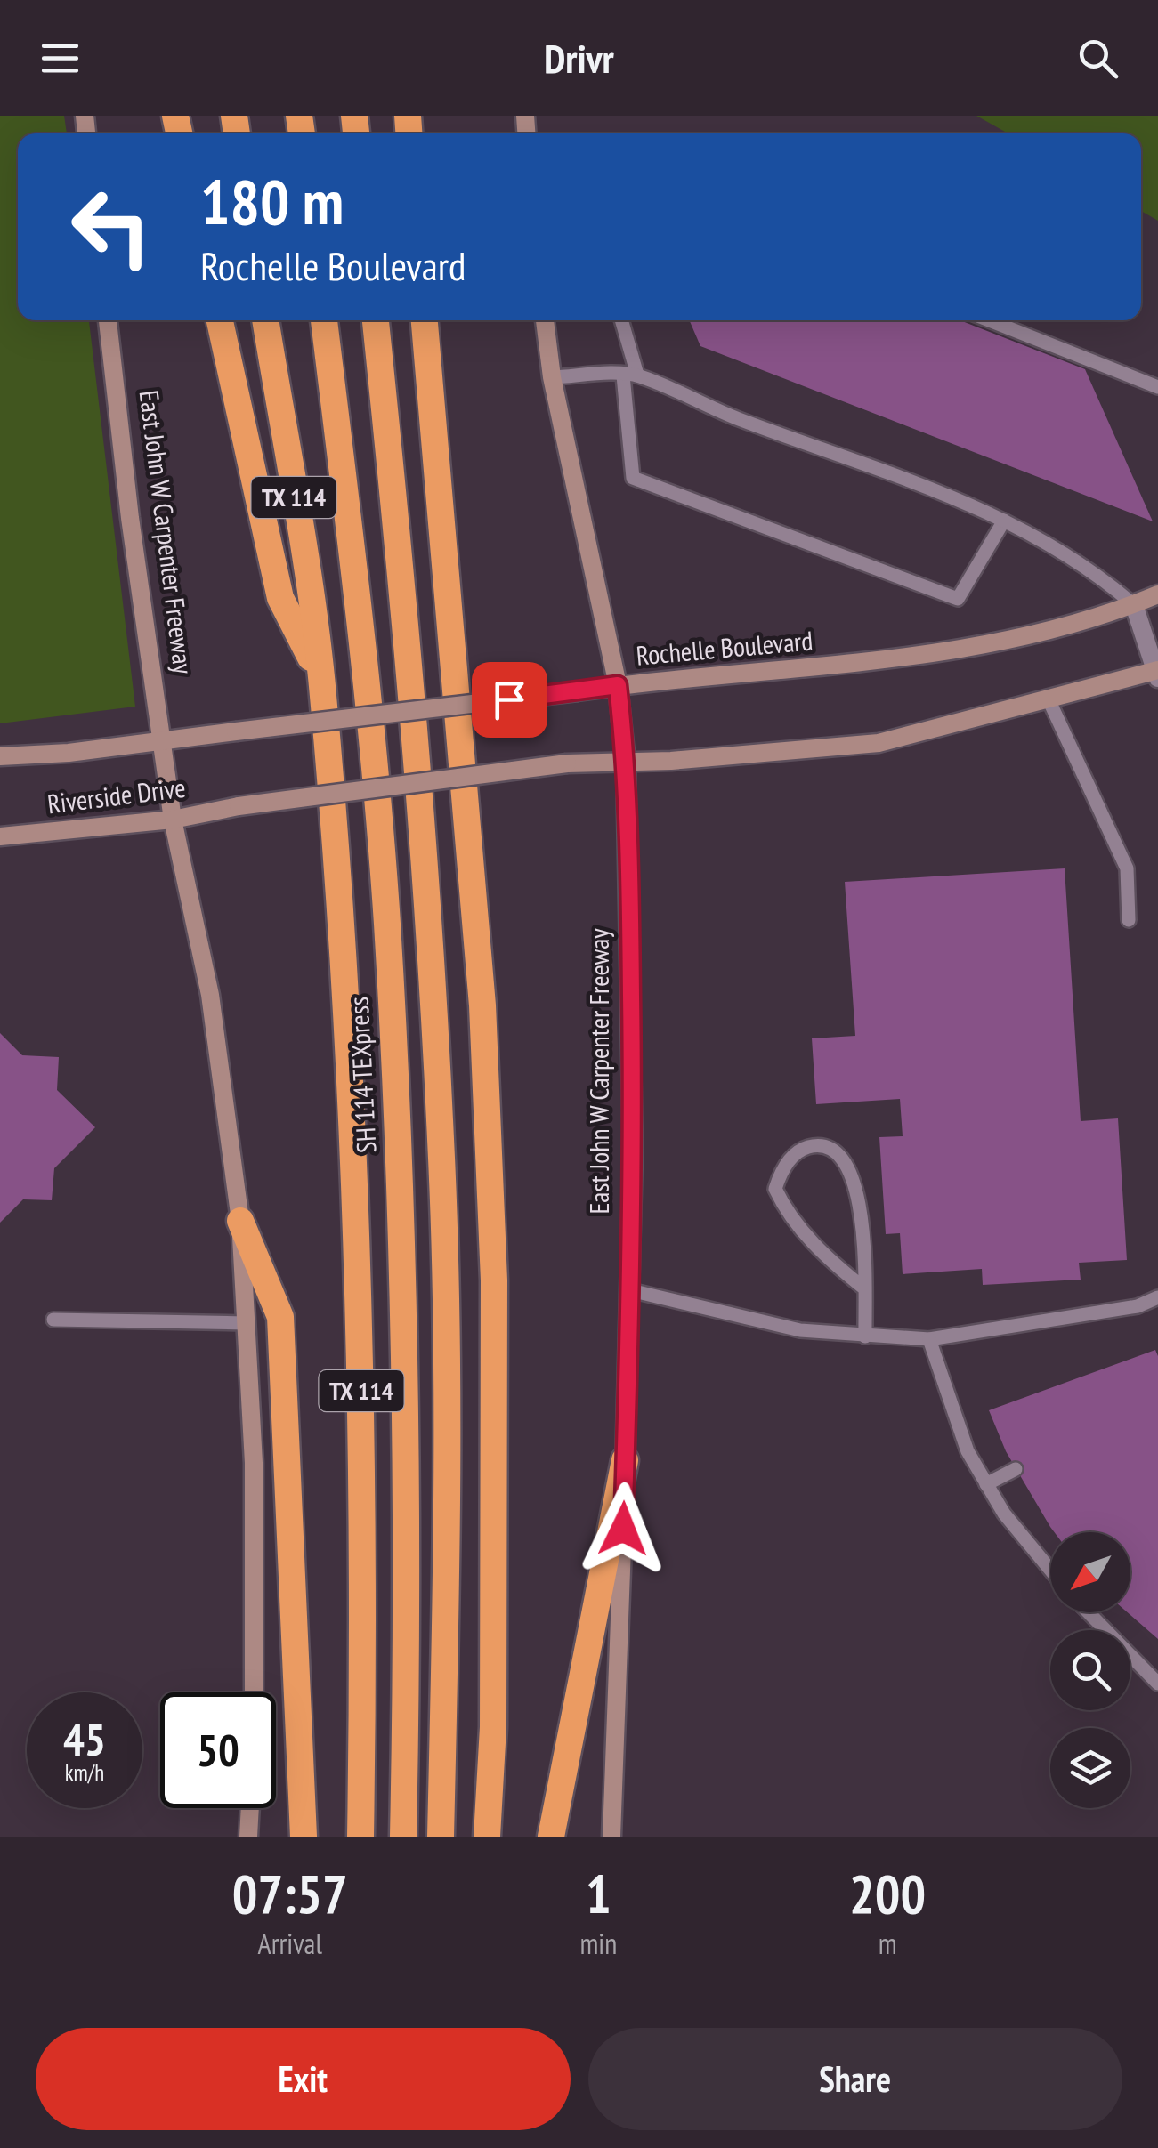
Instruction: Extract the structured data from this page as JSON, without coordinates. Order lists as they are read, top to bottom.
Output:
{
  "streets": {
    "highway": ["TX 114", "SH 114 TEXpress"],
    "main road": ["East John W Carpenter Freeway", "Rochelle Boulevard", "Riverside Drive"]
  },
  "crossings": [
    ["East John W Carpenter Freeway", "Rochelle Boulevard"],
    ["East John W Carpenter Freeway", "Riverside Drive"],
    ["Rochelle Boulevard", "Riverside Drive"]
  ],
  "north": "bottom left",
  "page": {
    "header": "Drivr",
    "turn": ["180 m", "Rochelle Boulevard"],
    "speed": "45 km/h",
    "limit": "50",
    "eta": [
      "07:57",
      "Arrival",
      "1",
      "min",
      "200",
      "m"
    ],
    "buttons": ["Exit", "Share"]
  }
}
